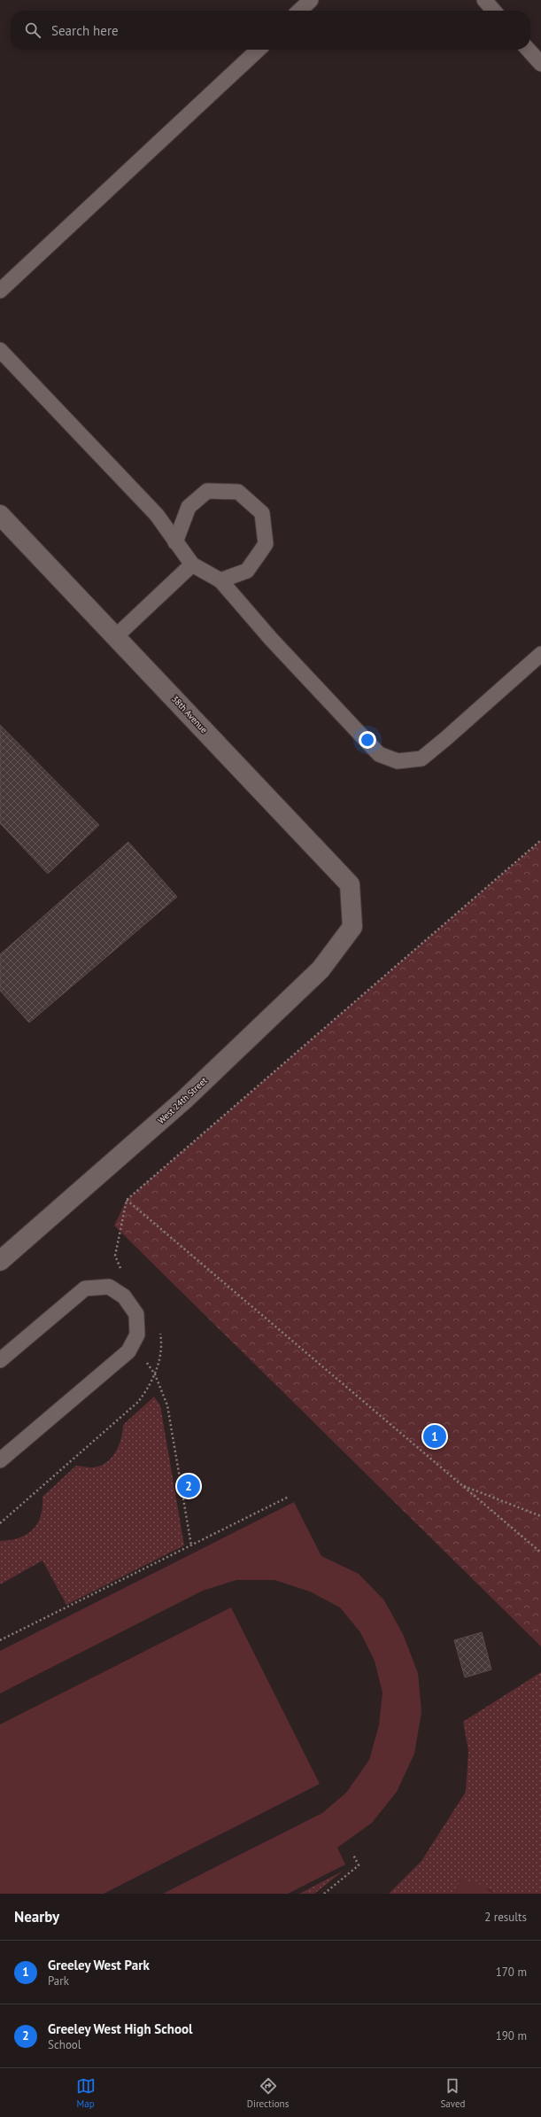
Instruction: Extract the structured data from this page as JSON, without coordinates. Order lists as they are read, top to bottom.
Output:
{
  "streets": {
    "street": ["38th Avenue", "West 24th Street"]
  },
  "crossings": [
    ["38th Avenue", "West 24th Street"]
  ],
  "page": {
    "search": "Search here",
    "pins": ["1", "2"],
    "heading": ["Nearby", "2 results"],
    "list": [
      {
        "mark": "1",
        "name": "Greeley West Park",
        "note": "Park",
        "value": "170 m"
      },
      {
        "mark": "2",
        "name": "Greeley West High School",
        "note": "School",
        "value": "190 m"
      }
    ],
    "nav": ["Map", "Directions", "Saved"]
  }
}
